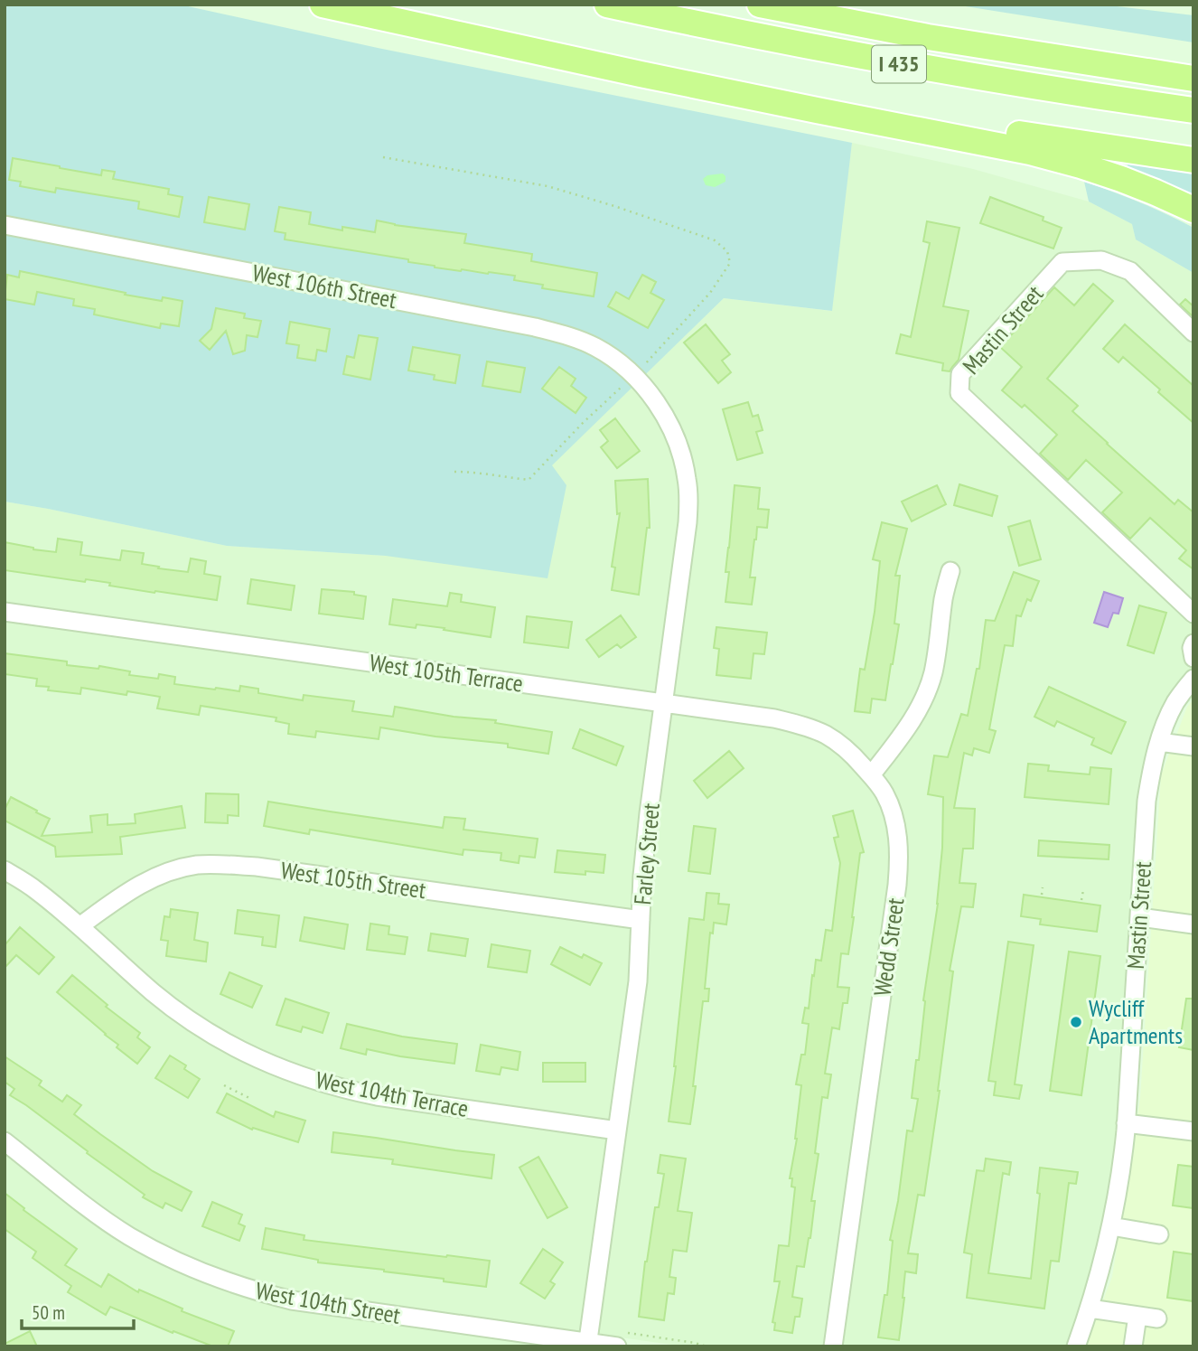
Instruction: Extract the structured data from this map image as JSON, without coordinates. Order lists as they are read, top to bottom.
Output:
{
  "streets": {
    "highway": ["I 435"],
    "street": [
      "West 106th Street",
      "Mastin Street",
      "West 105th Terrace",
      "Farley Street",
      "West 105th Street",
      "Wedd Street",
      "West 104th Terrace",
      "West 104th Street"
    ]
  },
  "crossings": [
    ["West 106th Street", "Farley Street"],
    ["West 105th Terrace", "Farley Street"],
    ["West 105th Terrace", "Wedd Street"],
    ["Farley Street", "West 105th Street"],
    ["Farley Street", "West 104th Terrace"],
    ["Farley Street", "West 104th Street"],
    ["West 105th Street", "West 104th Terrace"]
  ],
  "places": ["Wycliff Apartments"],
  "scale_bar": "50 m"
}
